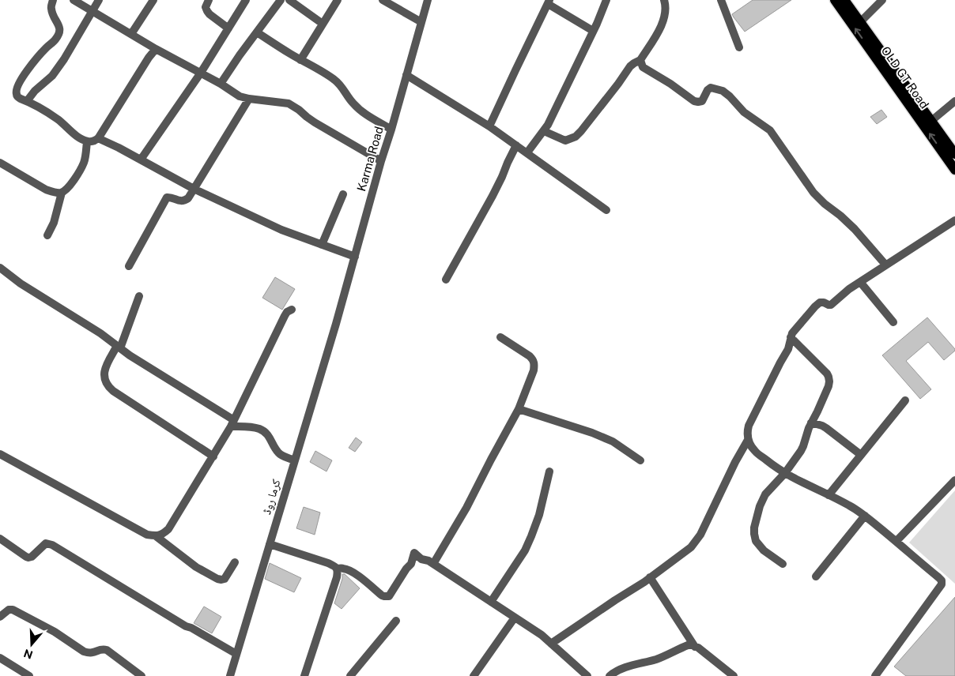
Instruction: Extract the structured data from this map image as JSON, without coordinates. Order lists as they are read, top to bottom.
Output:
{
  "streets": {
    "main road": ["OLD GT Road"],
    "street": ["Karma Road", "کرما روڈ"]
  },
  "crossings": [
    ["Karma Road", "کرما روڈ"]
  ],
  "north": "bottom"
}
